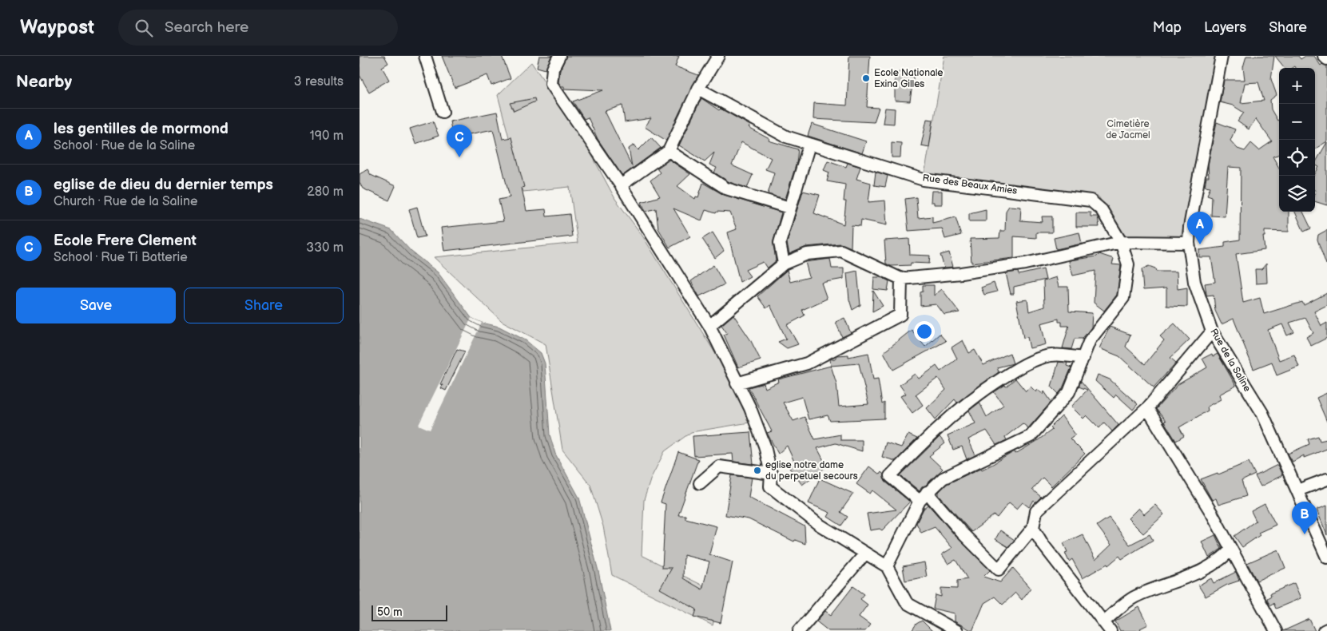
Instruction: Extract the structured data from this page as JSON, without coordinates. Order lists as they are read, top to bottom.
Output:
{
  "streets": {
    "street": ["Rue des Beaux Amies", "Rue de la Saline"]
  },
  "parks": ["Cimetière de Jacmel"],
  "places": ["Ecole Nationale Exina Gilles", "eglise notre dame du perpetuel secours"],
  "scale_bar": "50 m",
  "page": {
    "header": "Waypost",
    "search": "Search here",
    "nav": ["Map", "Layers", "Share"],
    "heading": ["Nearby", "3 results"],
    "map_buttons": ["+", "−"],
    "list": [
      {
        "mark": "A",
        "name": "les gentilles de mormond",
        "note": "School · Rue de la Saline",
        "value": "190 m"
      },
      {
        "mark": "B",
        "name": "eglise de dieu du dernier temps",
        "note": "Church · Rue de la Saline",
        "value": "280 m"
      },
      {
        "mark": "C",
        "name": "Ecole Frere Clement",
        "note": "School · Rue Ti Batterie",
        "value": "330 m"
      }
    ],
    "pins": ["C", "A", "B"],
    "buttons": ["Save", "Share"],
    "scale": "50 m"
  }
}
